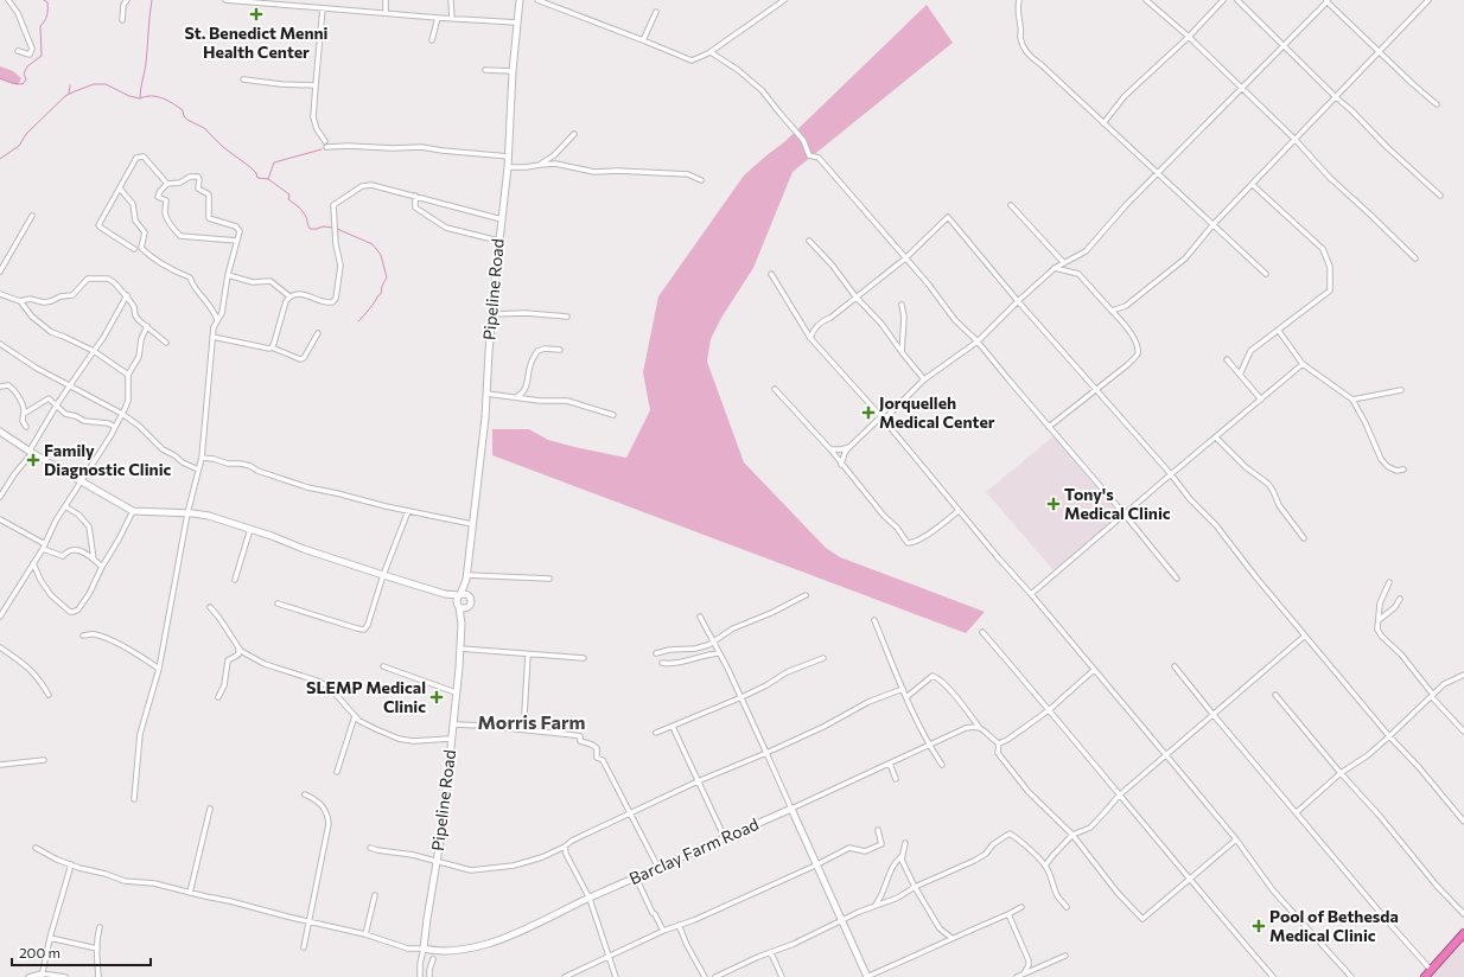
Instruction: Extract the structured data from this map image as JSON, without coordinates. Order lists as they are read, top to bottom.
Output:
{
  "streets": {
    "street": ["Pipeline Road", "Barclay Farm Road"]
  },
  "crossings": [
    ["Pipeline Road", "Barclay Farm Road"]
  ],
  "districts": ["Morris Farm"],
  "places": {
    "health": [
      "St. Benedict Menni Health Center",
      "Jorquelleh Medical Center",
      "Family Diagnostic Clinic",
      "Tony's Medical Clinic",
      "SLEMP Medical Clinic",
      "Pool of Bethesda Medical Clinic"
    ]
  },
  "scale_bar": "200 m"
}
